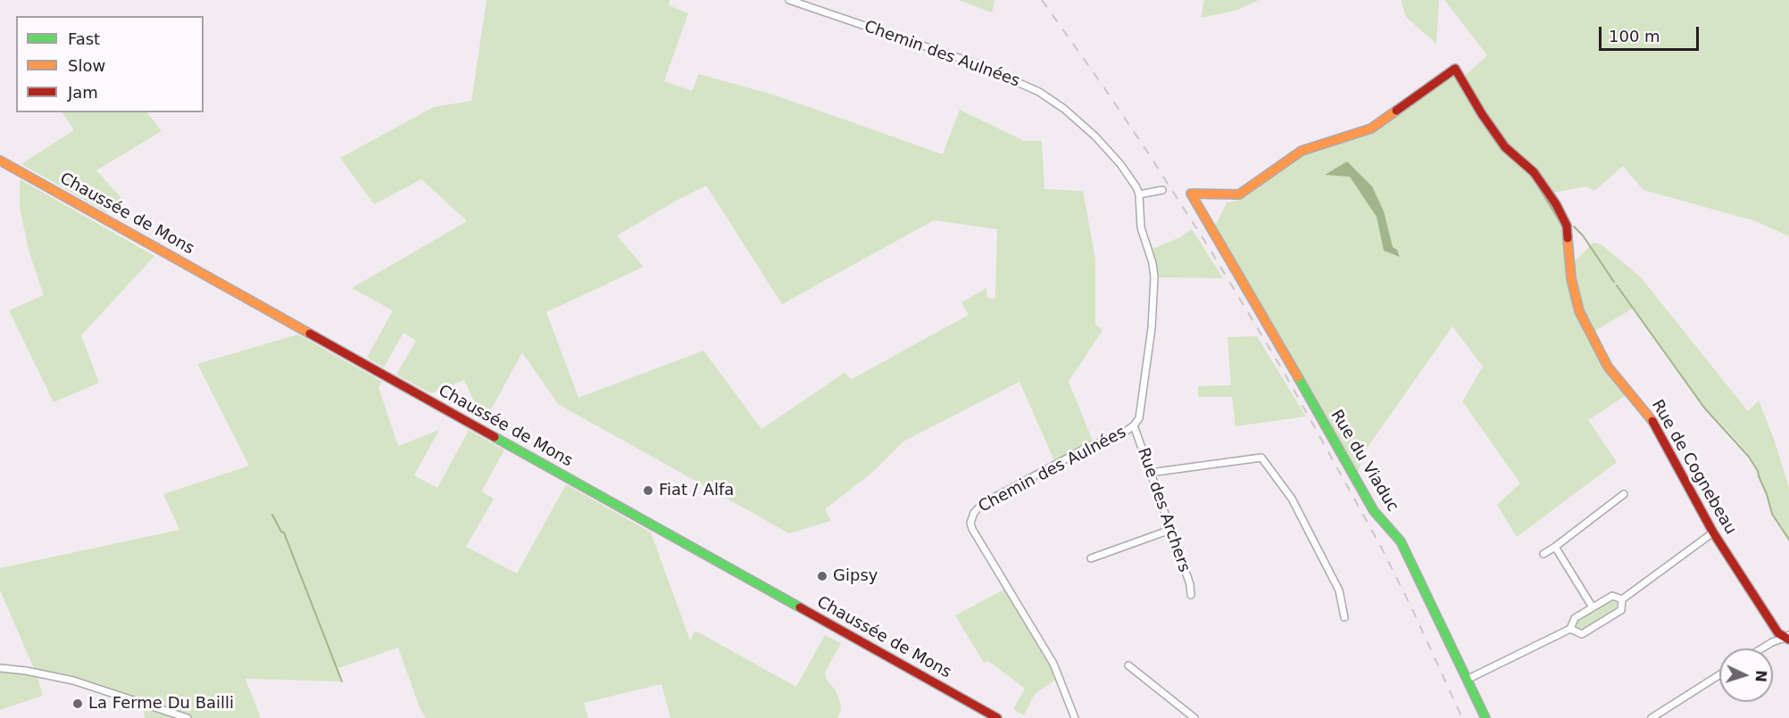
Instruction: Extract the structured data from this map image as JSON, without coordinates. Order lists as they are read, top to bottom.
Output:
{
  "streets": {
    "street": [
      "Chemin des Aulnées",
      "Chaussée de Mons",
      "Rue du Viaduc",
      "Rue de Cognebeau",
      "Rue des Archers"
    ]
  },
  "crossings": [
    ["Chemin des Aulnées", "Rue des Archers"],
    ["Rue du Viaduc", "Rue de Cognebeau"]
  ],
  "places": ["Fiat / Alfa", "Gipsy", "La Ferme Du Bailli"],
  "legend": ["Fast", "Slow", "Jam"],
  "scale_bar": "100 m",
  "north": "right"
}
